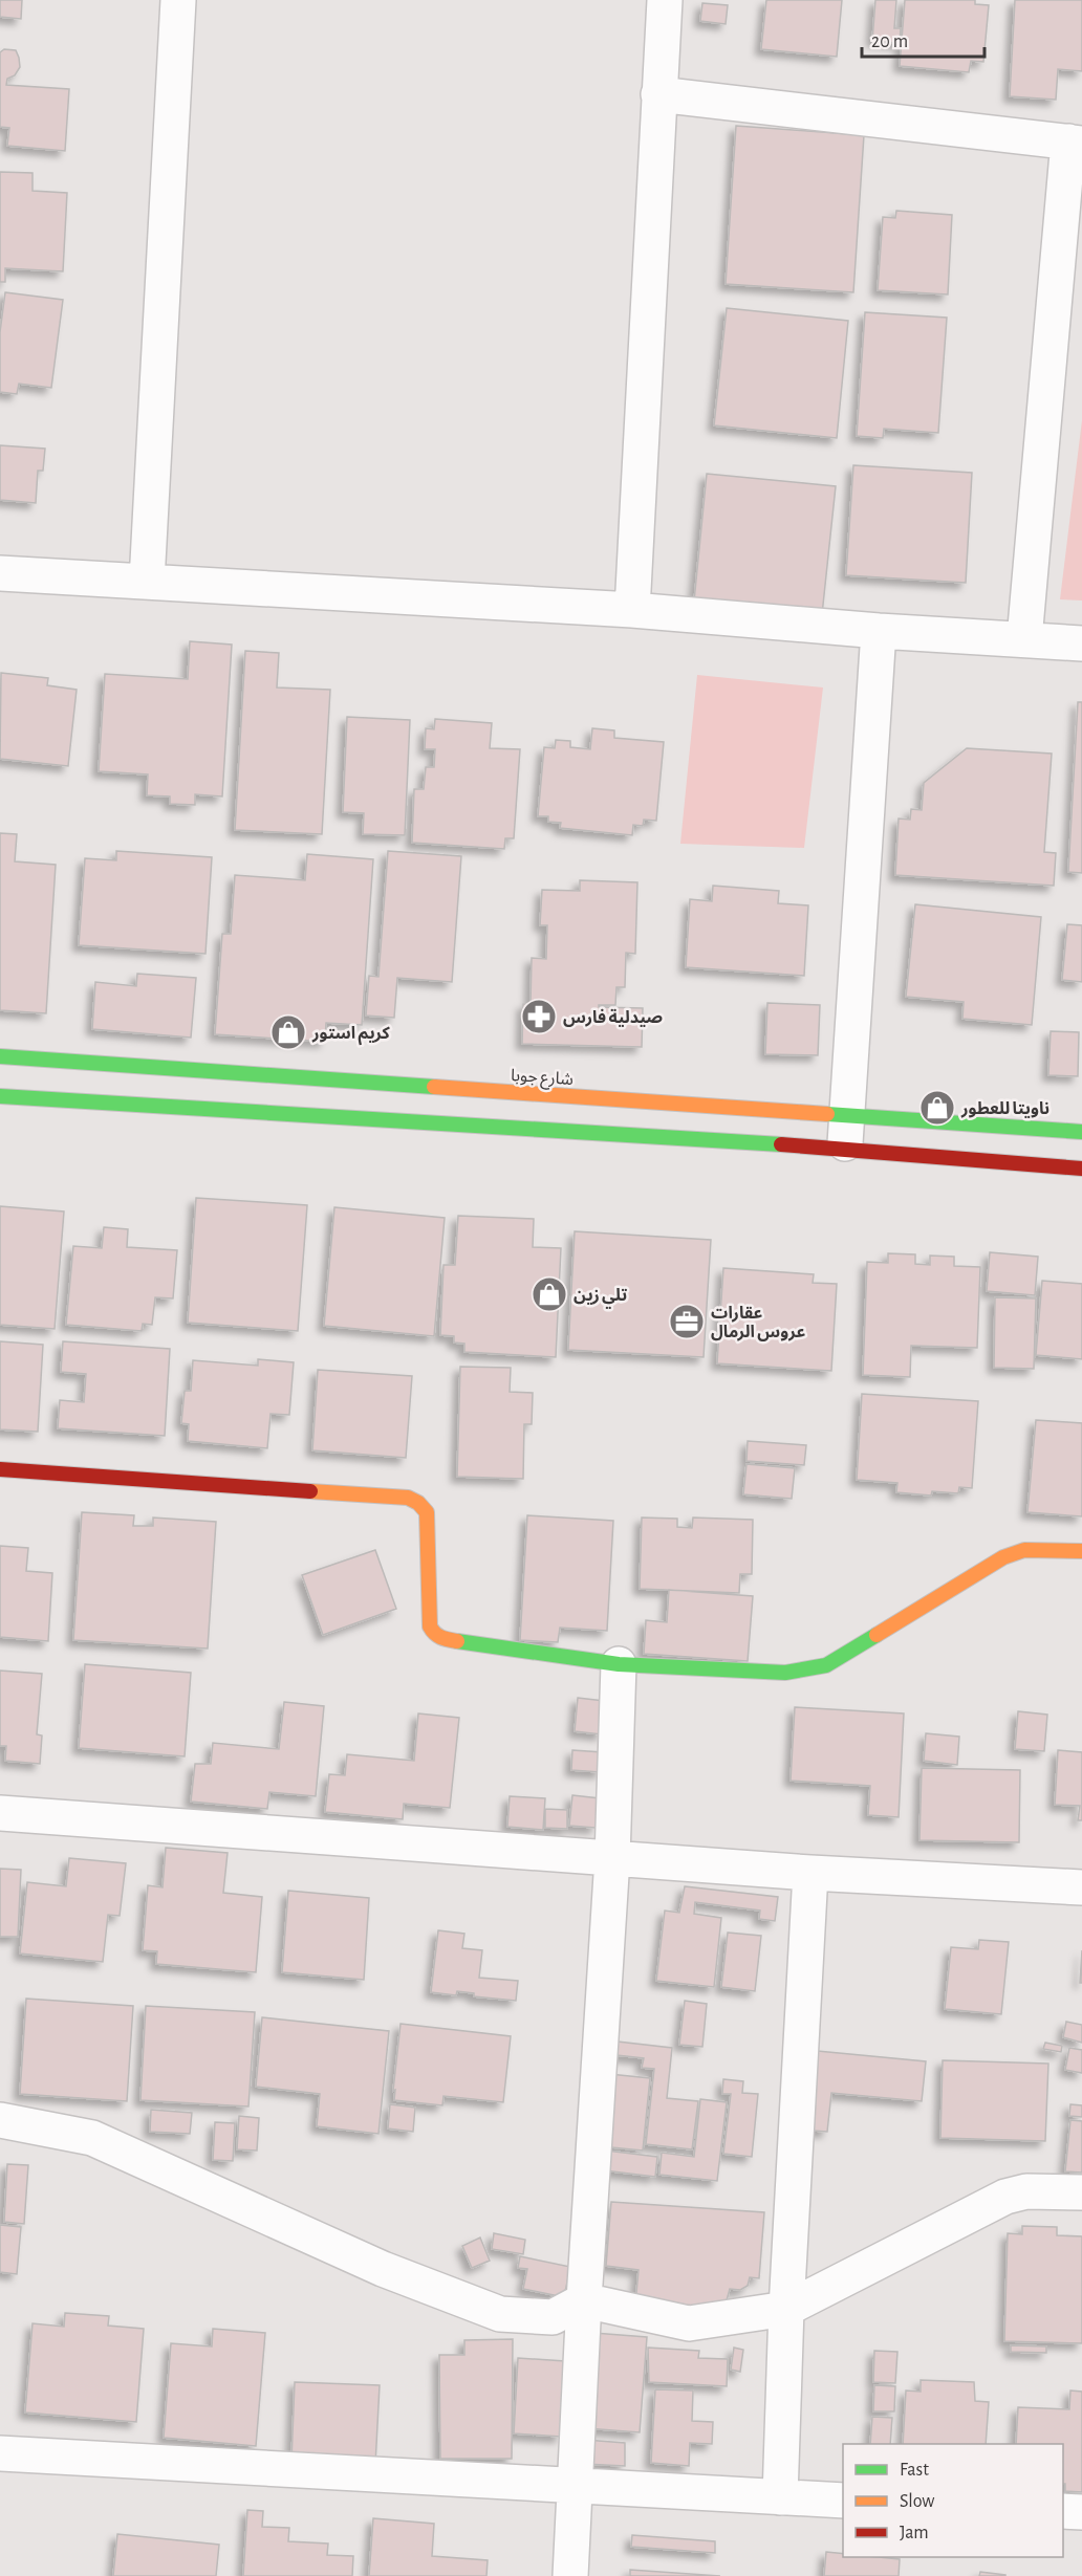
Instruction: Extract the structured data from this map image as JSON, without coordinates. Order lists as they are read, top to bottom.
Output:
{
  "streets": {
    "street": ["شارع جوبا"]
  },
  "places": {
    "pharmacy": ["صيدلية فارس"],
    "shop": ["كريم استور", "ناويتا للعطور", "تلي زين"],
    "office": ["عقارات عروس الرمال"]
  },
  "legend": ["Fast", "Slow", "Jam"],
  "scale_bar": "20 m"
}
